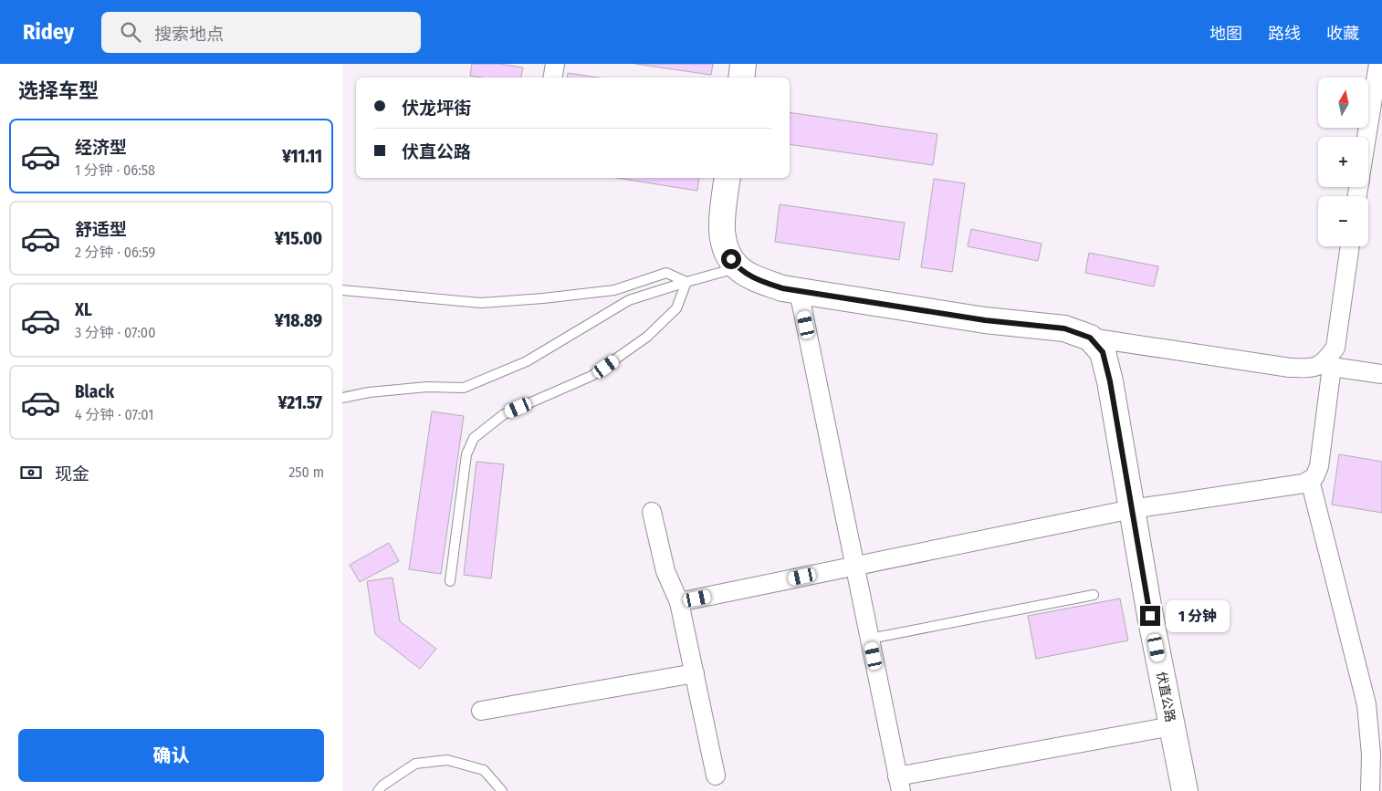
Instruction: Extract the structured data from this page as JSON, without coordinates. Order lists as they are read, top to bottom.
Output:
{
  "streets": {
    "main road": ["伏直公路"]
  },
  "north": "top",
  "page": {
    "header": "Ridey",
    "search": "搜索地点",
    "nav": ["地图", "路线", "收藏"],
    "heading": "选择车型",
    "map_buttons": ["+", "−"],
    "banner": ["伏龙坪街", "伏直公路"],
    "list": [
      {
        "name": "经济型",
        "note": "1 分钟 · 06:58",
        "value": "¥11.11"
      },
      {
        "name": "舒适型",
        "note": "2 分钟 · 06:59",
        "value": "¥15.00"
      },
      {
        "name": "XL",
        "note": "3 分钟 · 07:00",
        "value": "¥18.89"
      },
      {
        "name": "Black",
        "note": "4 分钟 · 07:01",
        "value": "¥21.57"
      }
    ],
    "pay": ["现金", "250 m"],
    "bubble": "1 分钟",
    "buttons": "确认"
  }
}
